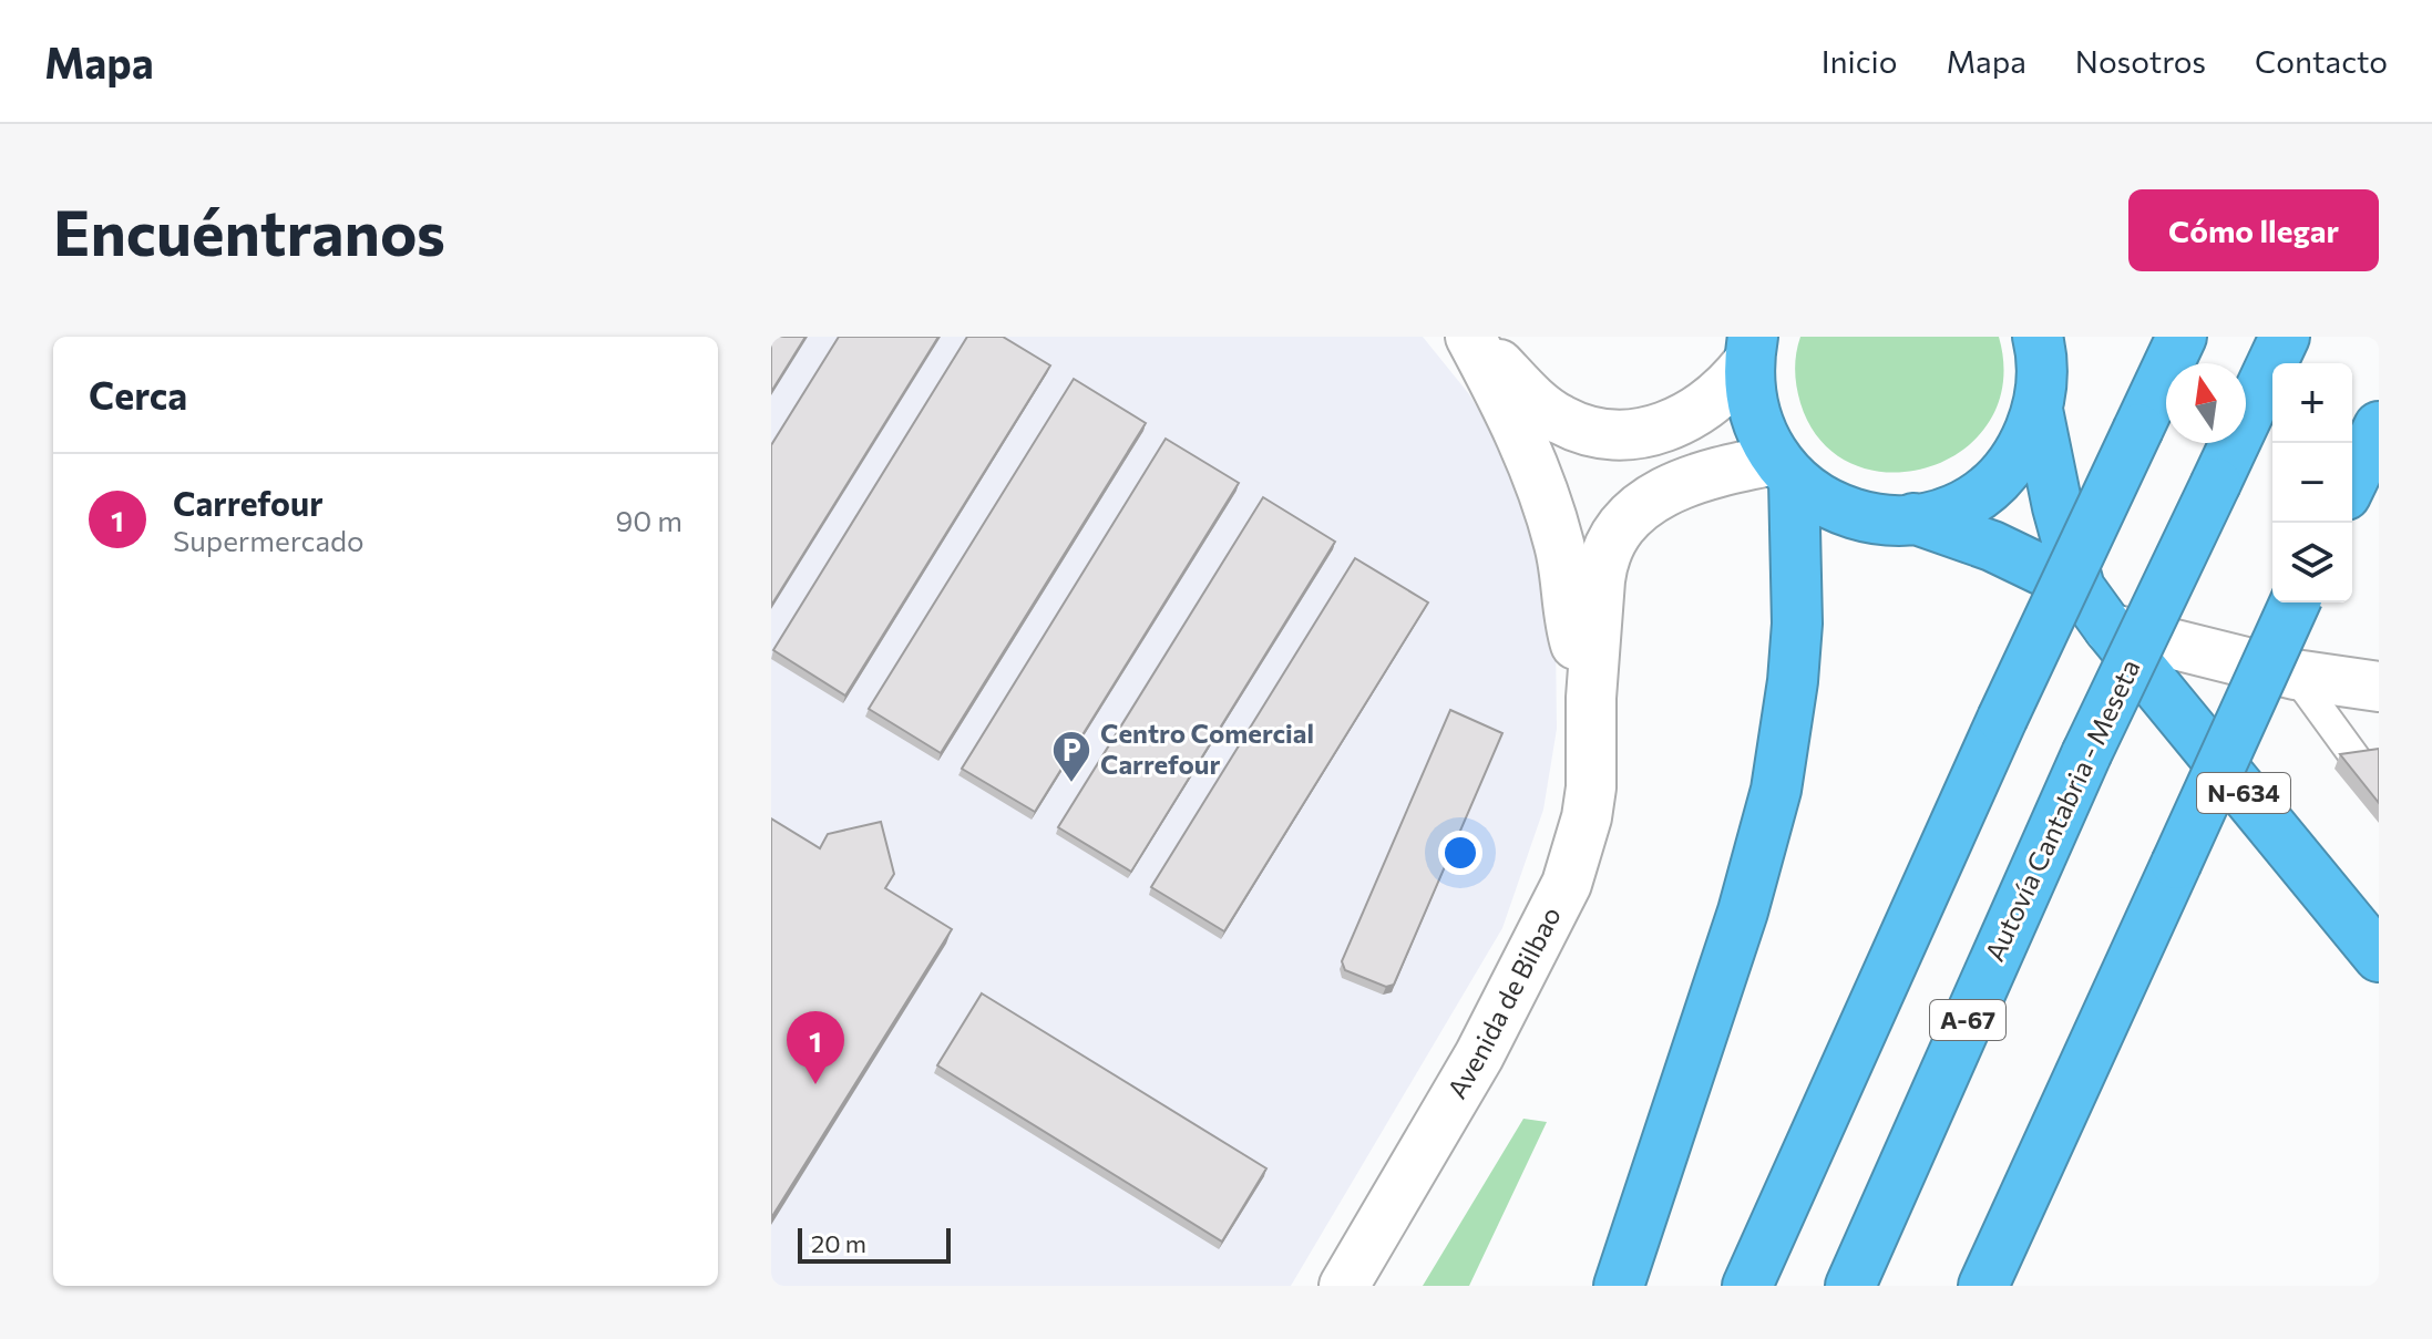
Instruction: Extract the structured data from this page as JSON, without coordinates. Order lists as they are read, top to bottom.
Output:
{
  "streets": {
    "highway": ["N-634", "Autovía Cantabria - Meseta", "A-67"],
    "street": ["Avenida de Bilbao"]
  },
  "crossings": [
    ["N-634", "Avenida de Bilbao"]
  ],
  "places": {
    "parking": ["Centro Comercial Carrefour"]
  },
  "scale_bar": "20 m",
  "north": "top",
  "page": {
    "header": "Mapa",
    "nav": [
      "Inicio",
      "Mapa",
      "Nosotros",
      "Contacto"
    ],
    "buttons": "Cómo llegar",
    "title": "Encuéntranos",
    "heading": "Cerca",
    "map_buttons": ["+", "−"],
    "list": [
      {
        "mark": "1",
        "name": "Carrefour",
        "note": "Supermercado",
        "value": "90 m"
      }
    ],
    "pins": "1",
    "scale": "20 m"
  }
}
